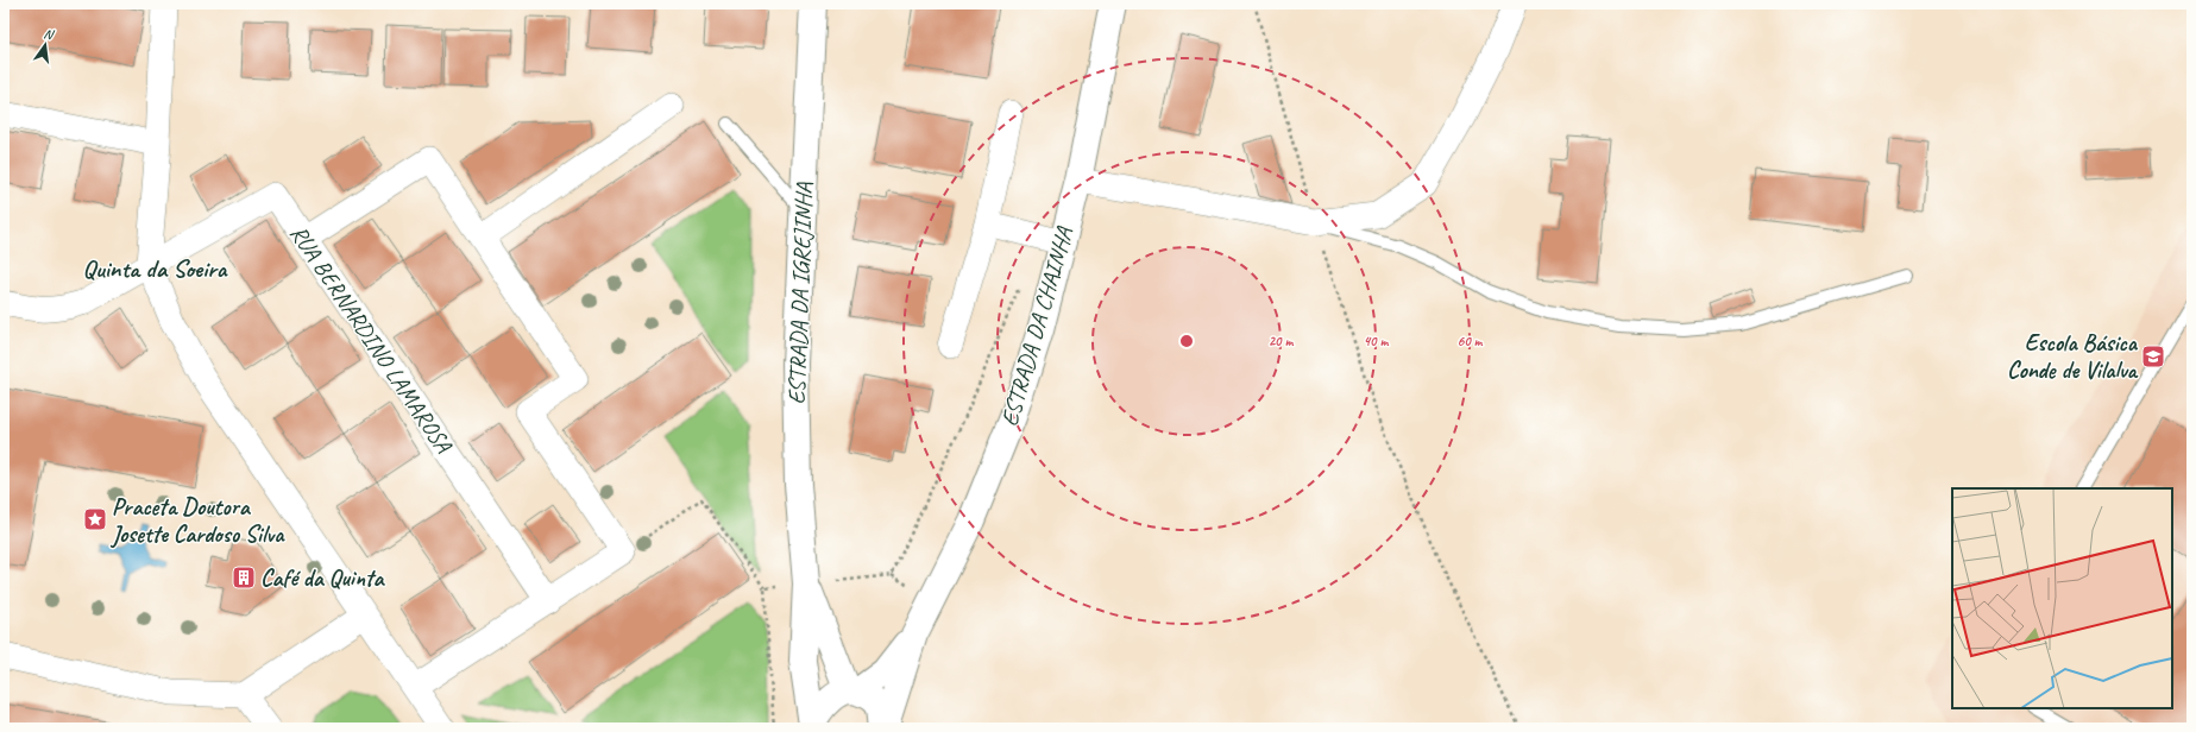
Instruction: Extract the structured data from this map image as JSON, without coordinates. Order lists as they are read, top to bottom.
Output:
{
  "streets": {
    "street": ["ESTRADA DA IGREJINHA", "ESTRADA DA CHAINHA", "RUA BERNARDINO LAMAROSA"]
  },
  "districts": ["Quinta da Soeira"],
  "places": {
    "school or university": ["Escola Básica Conde de Vilalva"],
    "place": ["Praceta Doutora Josette Cardoso Silva"],
    "building": ["Café da Quinta"]
  },
  "north": "top",
  "rings": ["20 m", "40 m", "60 m"]
}
